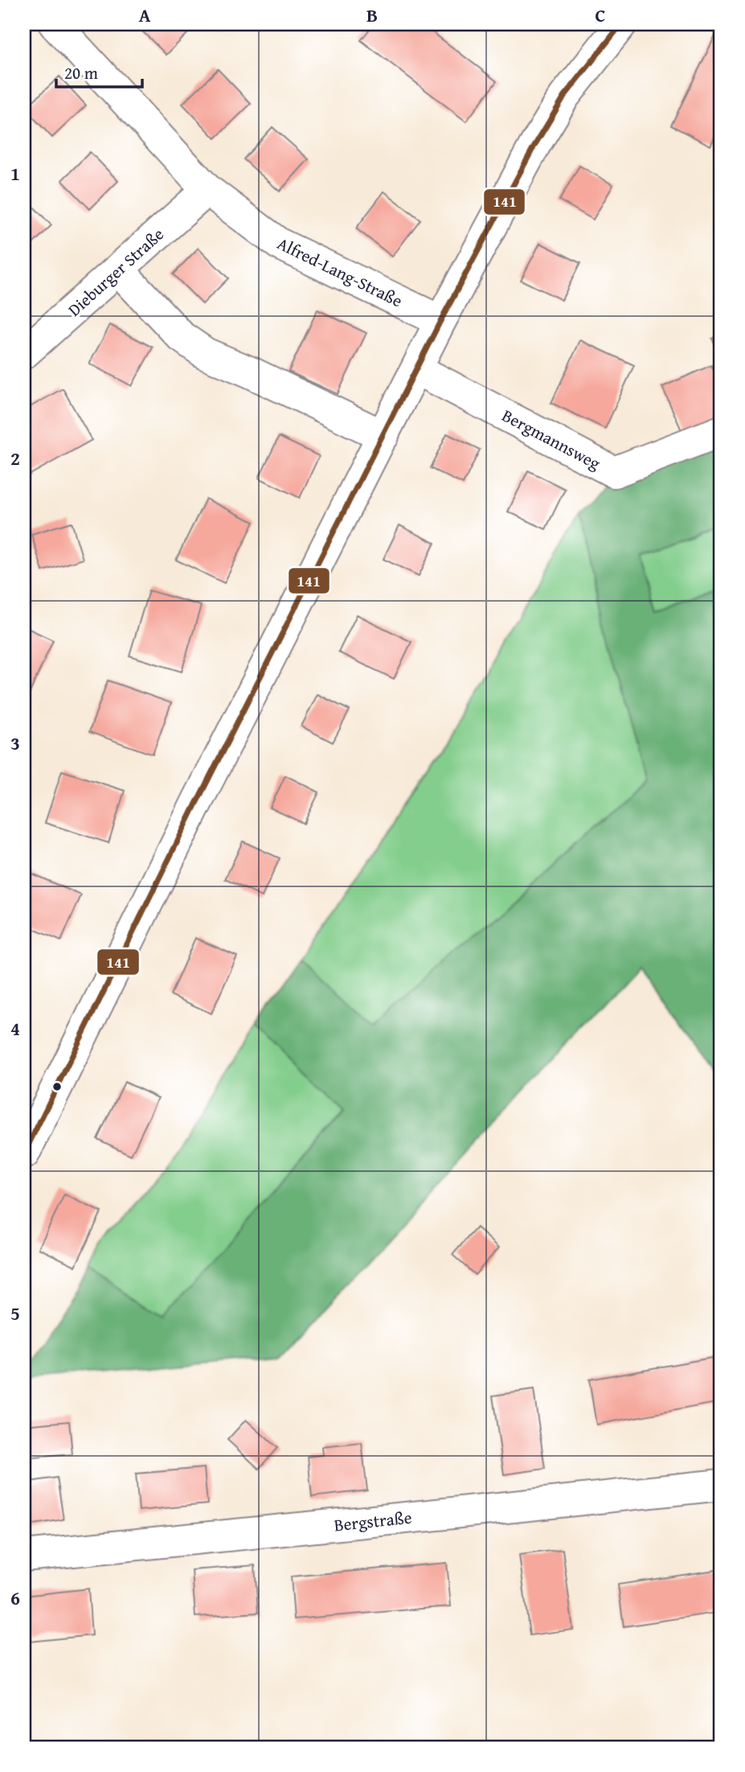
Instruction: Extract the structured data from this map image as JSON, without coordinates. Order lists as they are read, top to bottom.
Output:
{
  "streets": {
    "street": [
      "Dieburger Straße",
      "Alfred-Lang-Straße",
      "Bergmannsweg",
      "Bergstraße"
    ]
  },
  "crossings": [
    ["Dieburger Straße", "Alfred-Lang-Straße"]
  ],
  "lines": ["transit line 141"],
  "scale_bar": "20 m",
  "grid": {
    "columns": ["A", "B", "C"],
    "rows": [
      "1",
      "2",
      "3",
      "4",
      "5",
      "6"
    ]
  }
}
